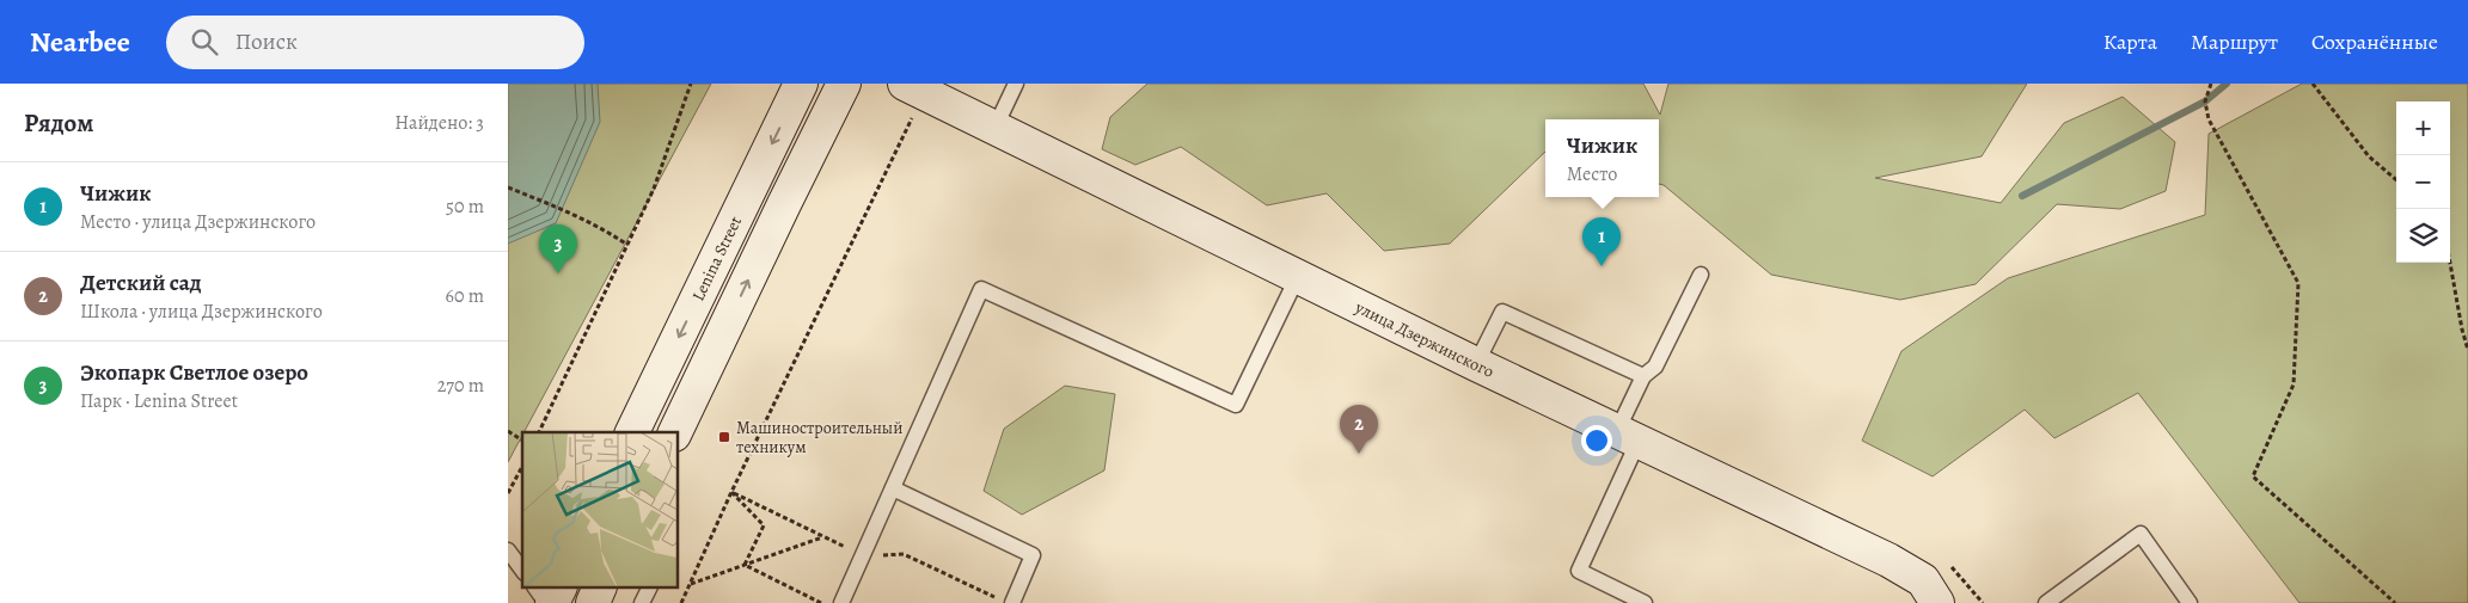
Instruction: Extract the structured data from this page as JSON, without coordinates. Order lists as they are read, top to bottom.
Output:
{
  "streets": {
    "main road": ["Lenina Street", "улица Дзержинского"]
  },
  "places": {
    "transit": ["Машиностроительный техникум"]
  },
  "page": {
    "header": "Nearbee",
    "search": "Поиск",
    "nav": ["Карта", "Маршрут", "Сохранённые"],
    "heading": ["Рядом", "Найдено: 3"],
    "map_buttons": ["+", "−"],
    "popup": ["Чижик", "Место"],
    "list": [
      {
        "mark": "1",
        "name": "Чижик",
        "note": "Место · улица Дзержинского",
        "value": "50 m"
      },
      {
        "mark": "2",
        "name": "Детский сад",
        "note": "Школа · улица Дзержинского",
        "value": "60 m"
      },
      {
        "mark": "3",
        "name": "Экопарк Светлое озеро",
        "note": "Парк · Lenina Street",
        "value": "270 m"
      }
    ],
    "pins": ["1", "3", "2"]
  }
}
